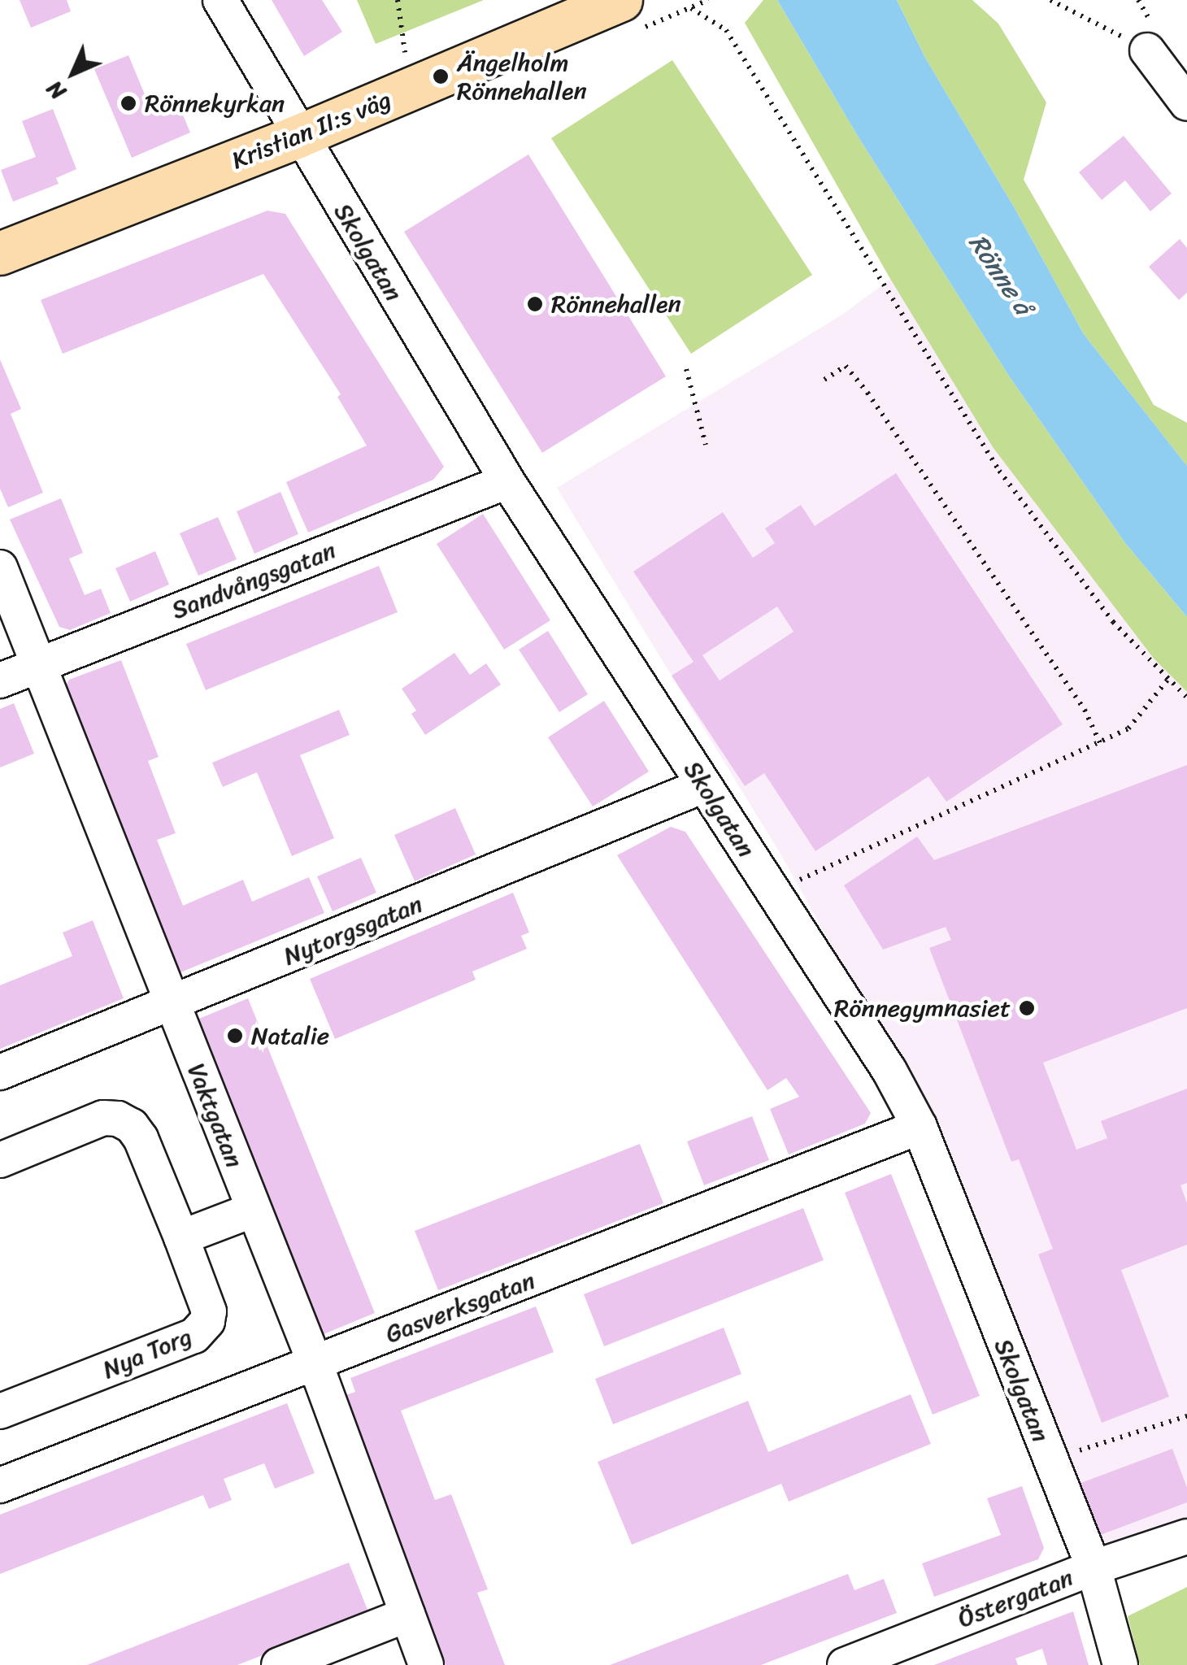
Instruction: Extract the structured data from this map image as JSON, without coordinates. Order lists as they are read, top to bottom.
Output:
{
  "streets": {
    "main road": ["Kristian II:s väg"],
    "street": [
      "Skolgatan",
      "Sandvångsgatan",
      "Nytorgsgatan",
      "Vaktgatan",
      "Gasverksgatan",
      "Nya Torg",
      "Östergatan"
    ]
  },
  "crossings": [
    ["Kristian II:s väg", "Skolgatan"],
    ["Skolgatan", "Sandvångsgatan"],
    ["Skolgatan", "Nytorgsgatan"],
    ["Skolgatan", "Gasverksgatan"],
    ["Skolgatan", "Östergatan"],
    ["Sandvångsgatan", "Vaktgatan"],
    ["Nytorgsgatan", "Vaktgatan"],
    ["Vaktgatan", "Gasverksgatan"]
  ],
  "water": ["Rönne å"],
  "places": [
    "Ängelholm Rönnehallen",
    "Rönnekyrkan",
    "Rönnehallen",
    "Rönnegymnasiet",
    "Natalie"
  ],
  "north": "bottom left"
}
